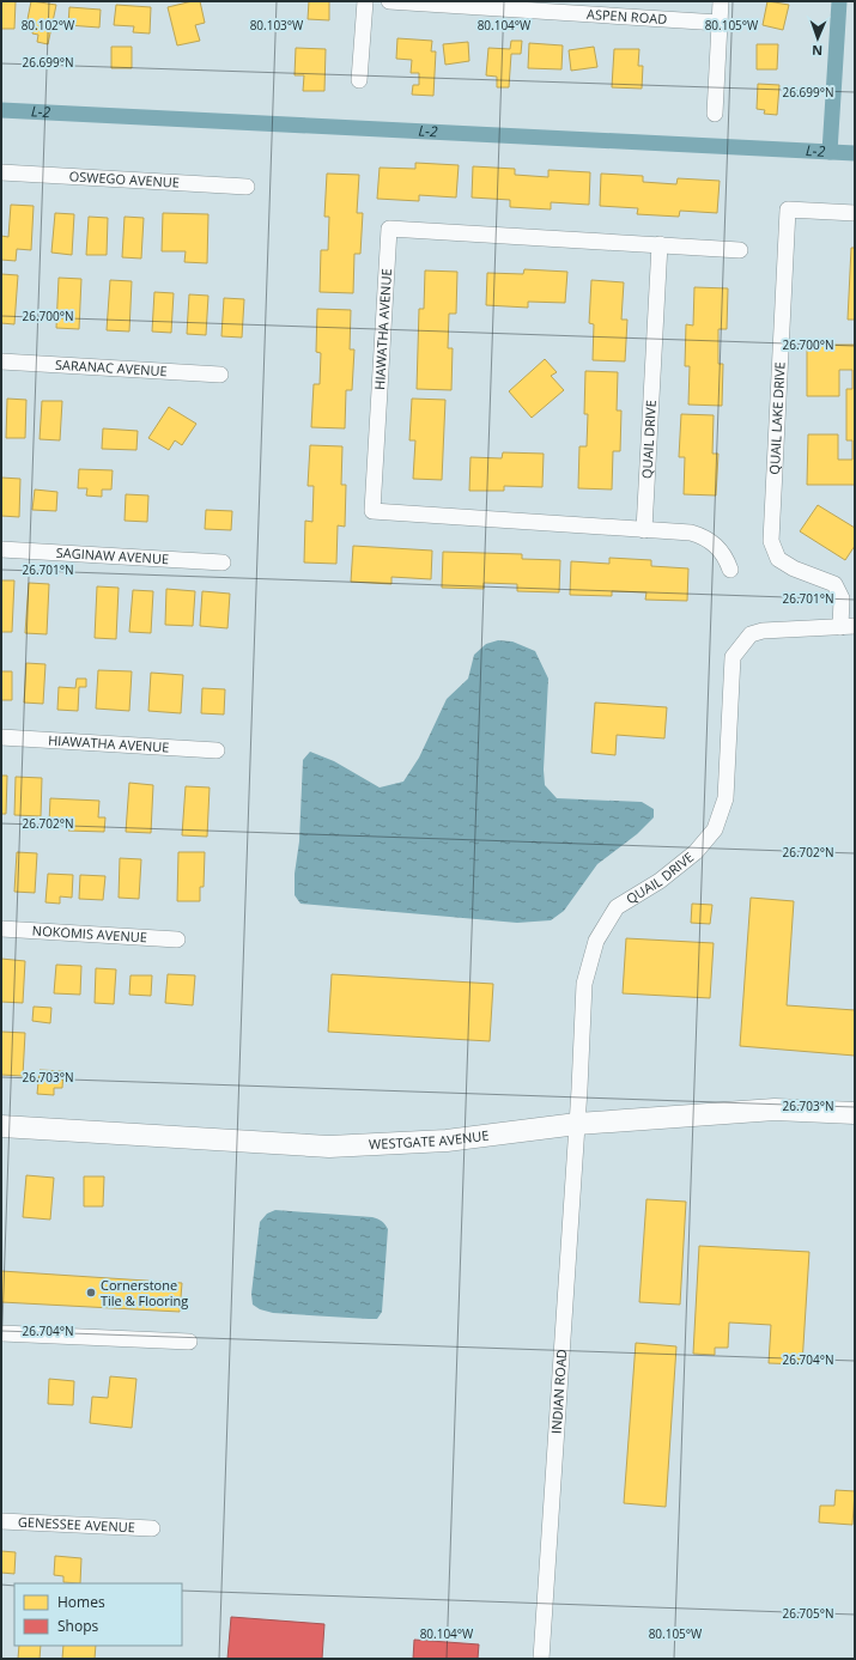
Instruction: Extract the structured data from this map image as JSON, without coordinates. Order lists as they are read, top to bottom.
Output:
{
  "streets": {
    "street": [
      "ASPEN ROAD",
      "OSWEGO AVENUE",
      "HIAWATHA AVENUE",
      "SARANAC AVENUE",
      "QUAIL LAKE DRIVE",
      "QUAIL DRIVE",
      "SAGINAW AVENUE",
      "NOKOMIS AVENUE",
      "WESTGATE AVENUE",
      "INDIAN ROAD",
      "GENESSEE AVENUE"
    ]
  },
  "crossings": [
    ["HIAWATHA AVENUE", "QUAIL DRIVE"],
    ["QUAIL LAKE DRIVE", "QUAIL DRIVE"],
    ["QUAIL DRIVE", "WESTGATE AVENUE"],
    ["QUAIL DRIVE", "INDIAN ROAD"],
    ["WESTGATE AVENUE", "INDIAN ROAD"]
  ],
  "water": ["L-2"],
  "places": ["Cornerstone Tile & Flooring"],
  "legend": ["Homes", "Shops"],
  "north": "bottom",
  "coordinates": [
    "80.102°W",
    "80.103°W",
    "80.104°W",
    "80.105°W",
    "26.699°N",
    "26.700°N",
    "26.701°N",
    "26.702°N",
    "26.703°N",
    "26.704°N",
    "26.705°N"
  ]
}
